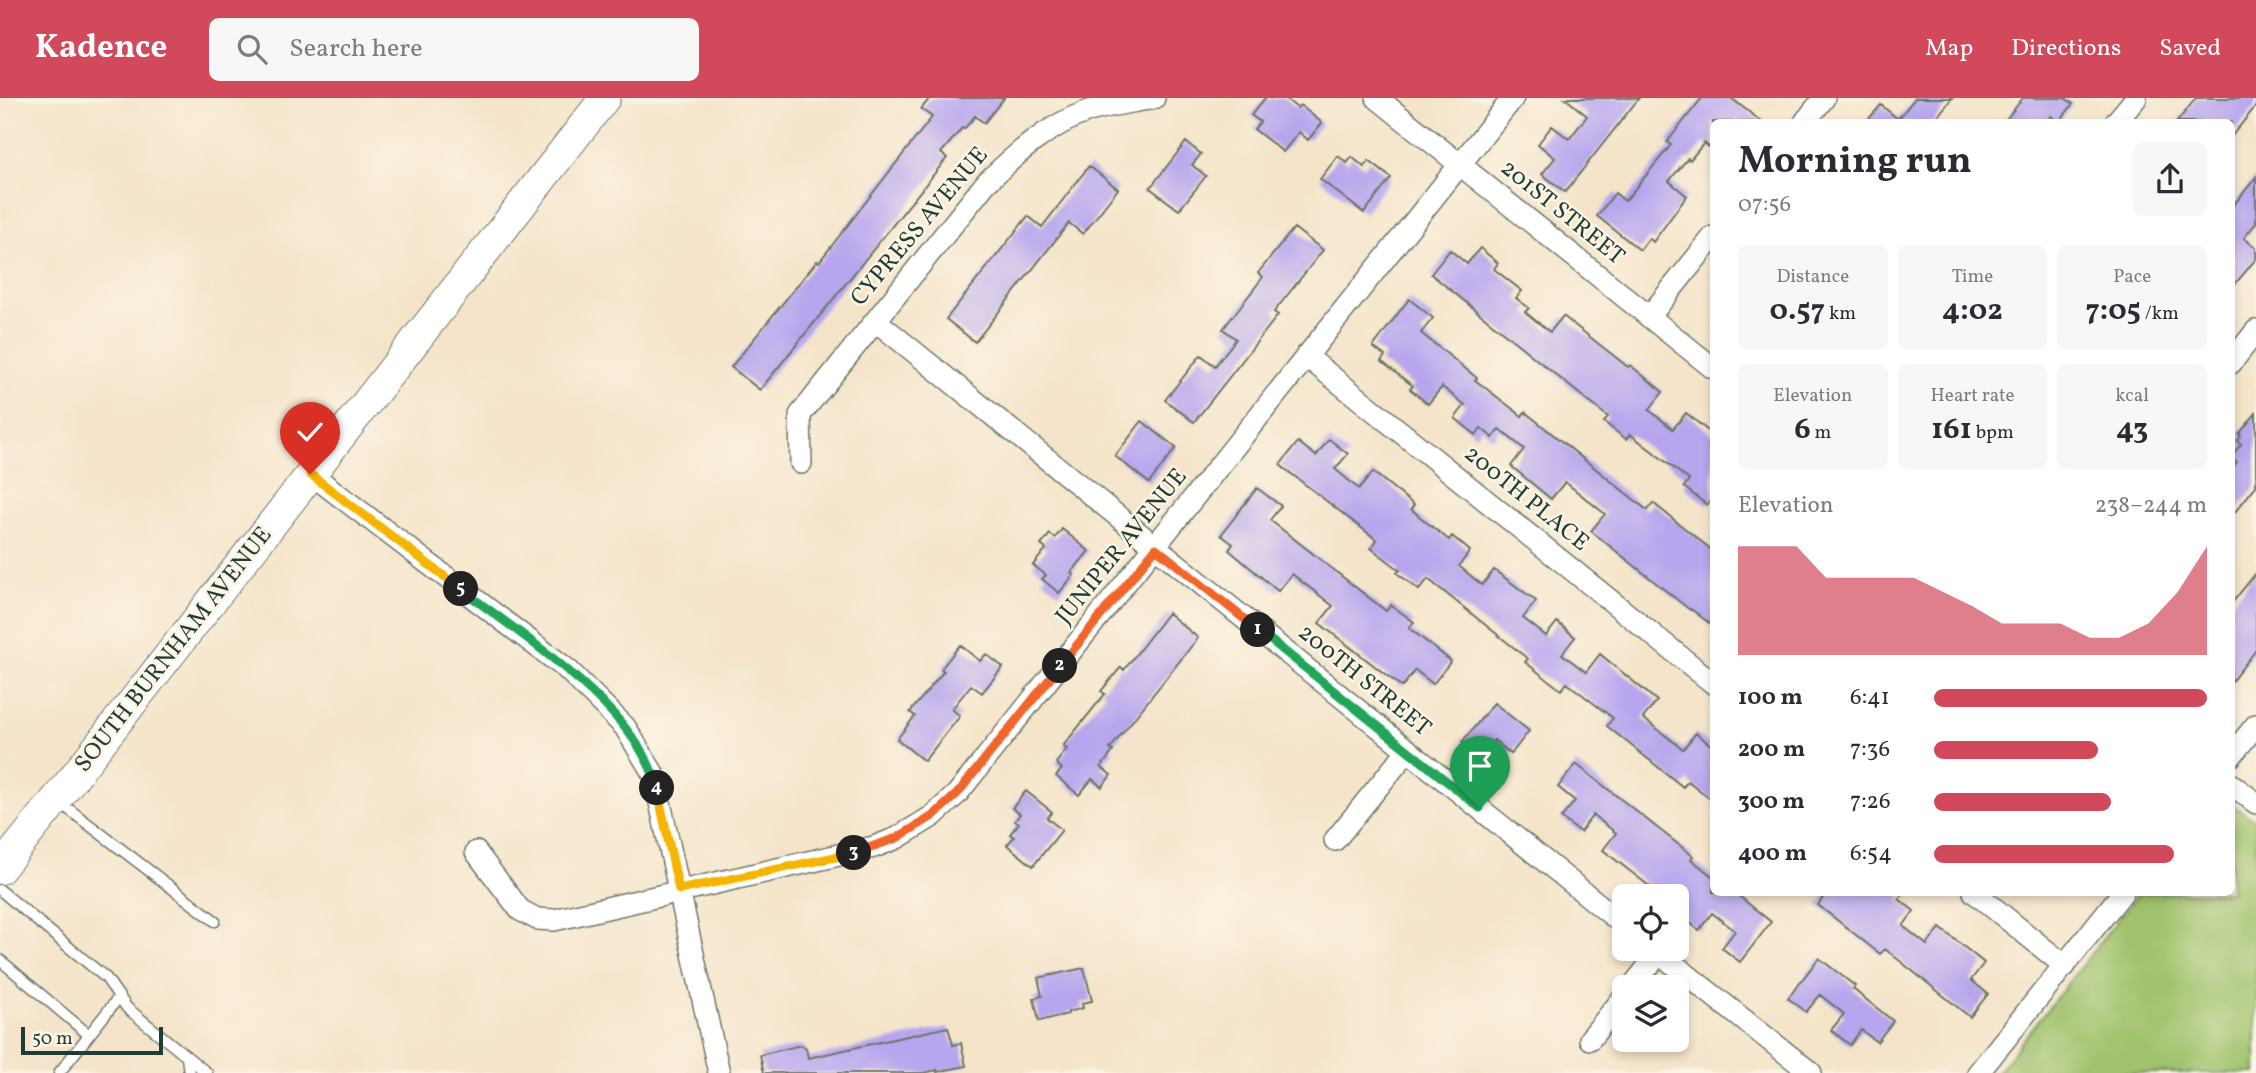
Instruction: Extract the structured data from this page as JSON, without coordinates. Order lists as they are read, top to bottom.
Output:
{
  "streets": {
    "main road": ["SOUTH BURNHAM AVENUE"],
    "street": [
      "201ST STREET",
      "CYPRESS AVENUE",
      "200TH PLACE",
      "JUNIPER AVENUE",
      "200TH STREET"
    ]
  },
  "crossings": [
    ["201ST STREET", "JUNIPER AVENUE"],
    ["CYPRESS AVENUE", "200TH STREET"],
    ["200TH PLACE", "JUNIPER AVENUE"],
    ["JUNIPER AVENUE", "200TH STREET"]
  ],
  "scale_bar": "50 m",
  "page": {
    "header": "Kadence",
    "search": "Search here",
    "nav": ["Map", "Directions", "Saved"],
    "heading": ["Morning run", "07:56"],
    "stats": [
      ["Distance", "0.57 km"],
      ["Time", "4:02"],
      ["Pace", "7:05 /km"],
      ["Elevation", "6 m"],
      ["Heart rate", "161 bpm"],
      ["kcal", "43"]
    ],
    "chart": ["Elevation", "238–244 m"],
    "pins": [
      "5",
      "1",
      "2",
      "4",
      "3"
    ],
    "list": [
      {
        "name": "100 m",
        "note": "6:41"
      },
      {
        "name": "200 m",
        "note": "7:36"
      },
      {
        "name": "300 m",
        "note": "7:26"
      },
      {
        "name": "400 m",
        "note": "6:54"
      }
    ],
    "scale": "50 m"
  }
}
